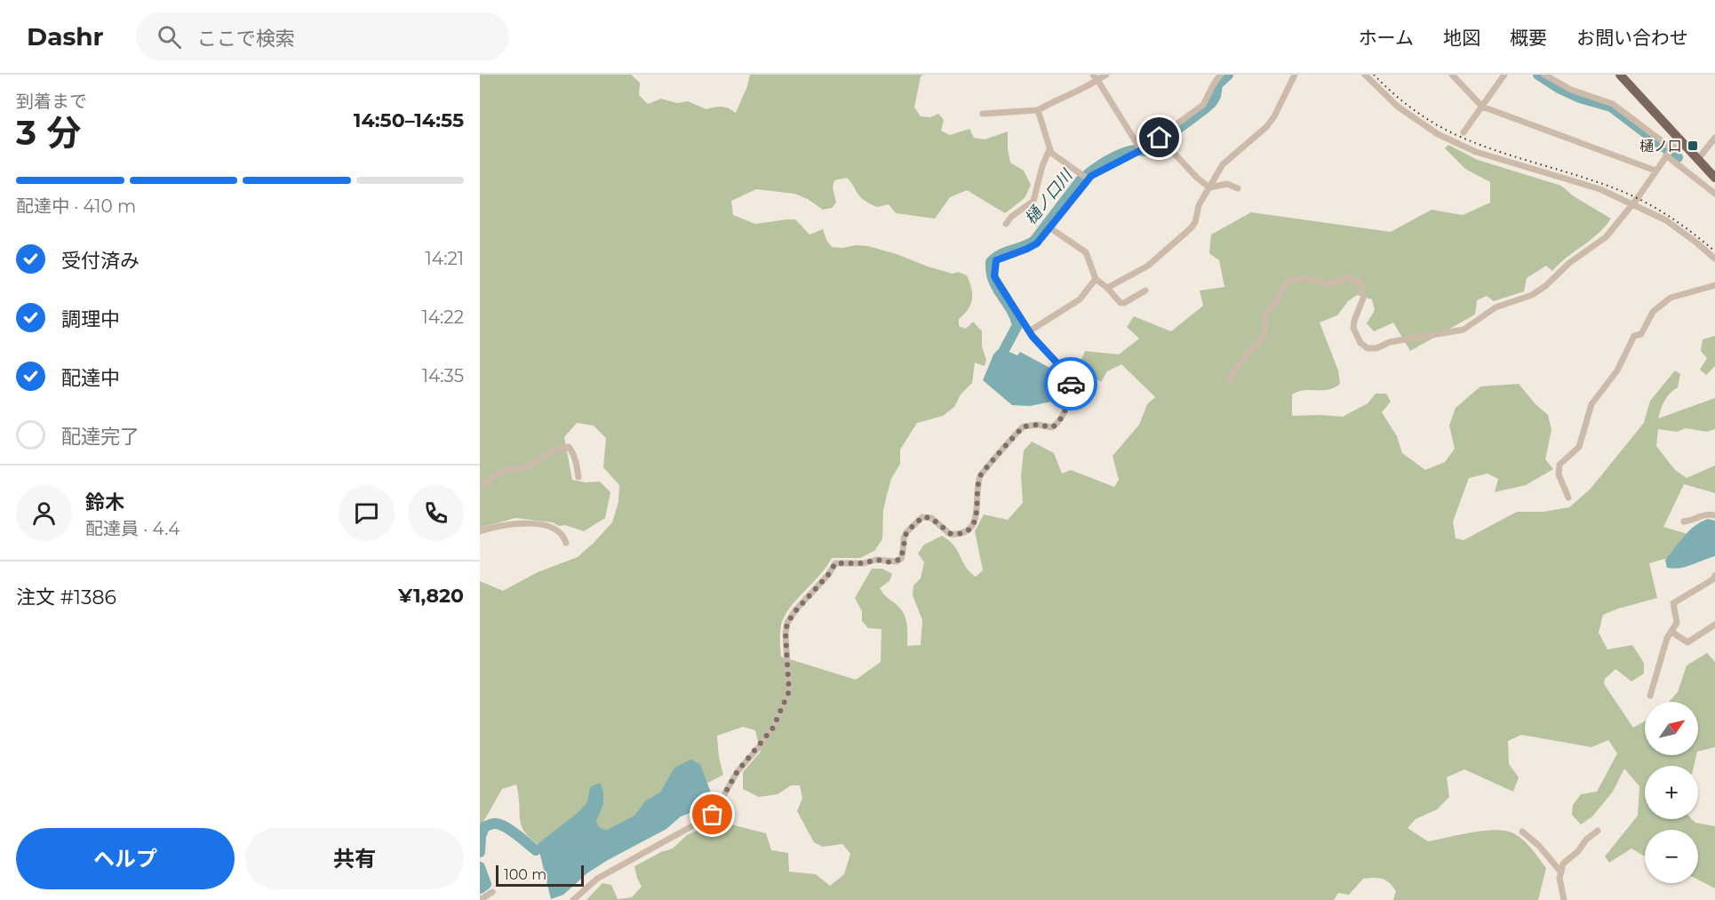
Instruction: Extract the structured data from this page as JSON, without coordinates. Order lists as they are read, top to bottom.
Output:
{
  "water": ["樋ノ口川"],
  "places": {
    "transit": ["樋ノ口"]
  },
  "scale_bar": "100 m",
  "north": "top right",
  "page": {
    "header": "Dashr",
    "search": "ここで検索",
    "nav": [
      "ホーム",
      "地図",
      "概要",
      "お問い合わせ"
    ],
    "heading": ["3 分", "到着まで", "14:50–14:55"],
    "panel": [
      "鈴木",
      "配達員 · 4.4",
      "注文 #1386",
      "¥1,820"
    ],
    "bar": "配達中 · 410 m",
    "list": [
      ["受付済み", "14:21"],
      ["調理中", "14:22"],
      ["配達中", "14:35"],
      "配達完了"
    ],
    "map_buttons": ["+", "−"],
    "buttons": ["ヘルプ", "共有"],
    "scale": "100 m"
  }
}
